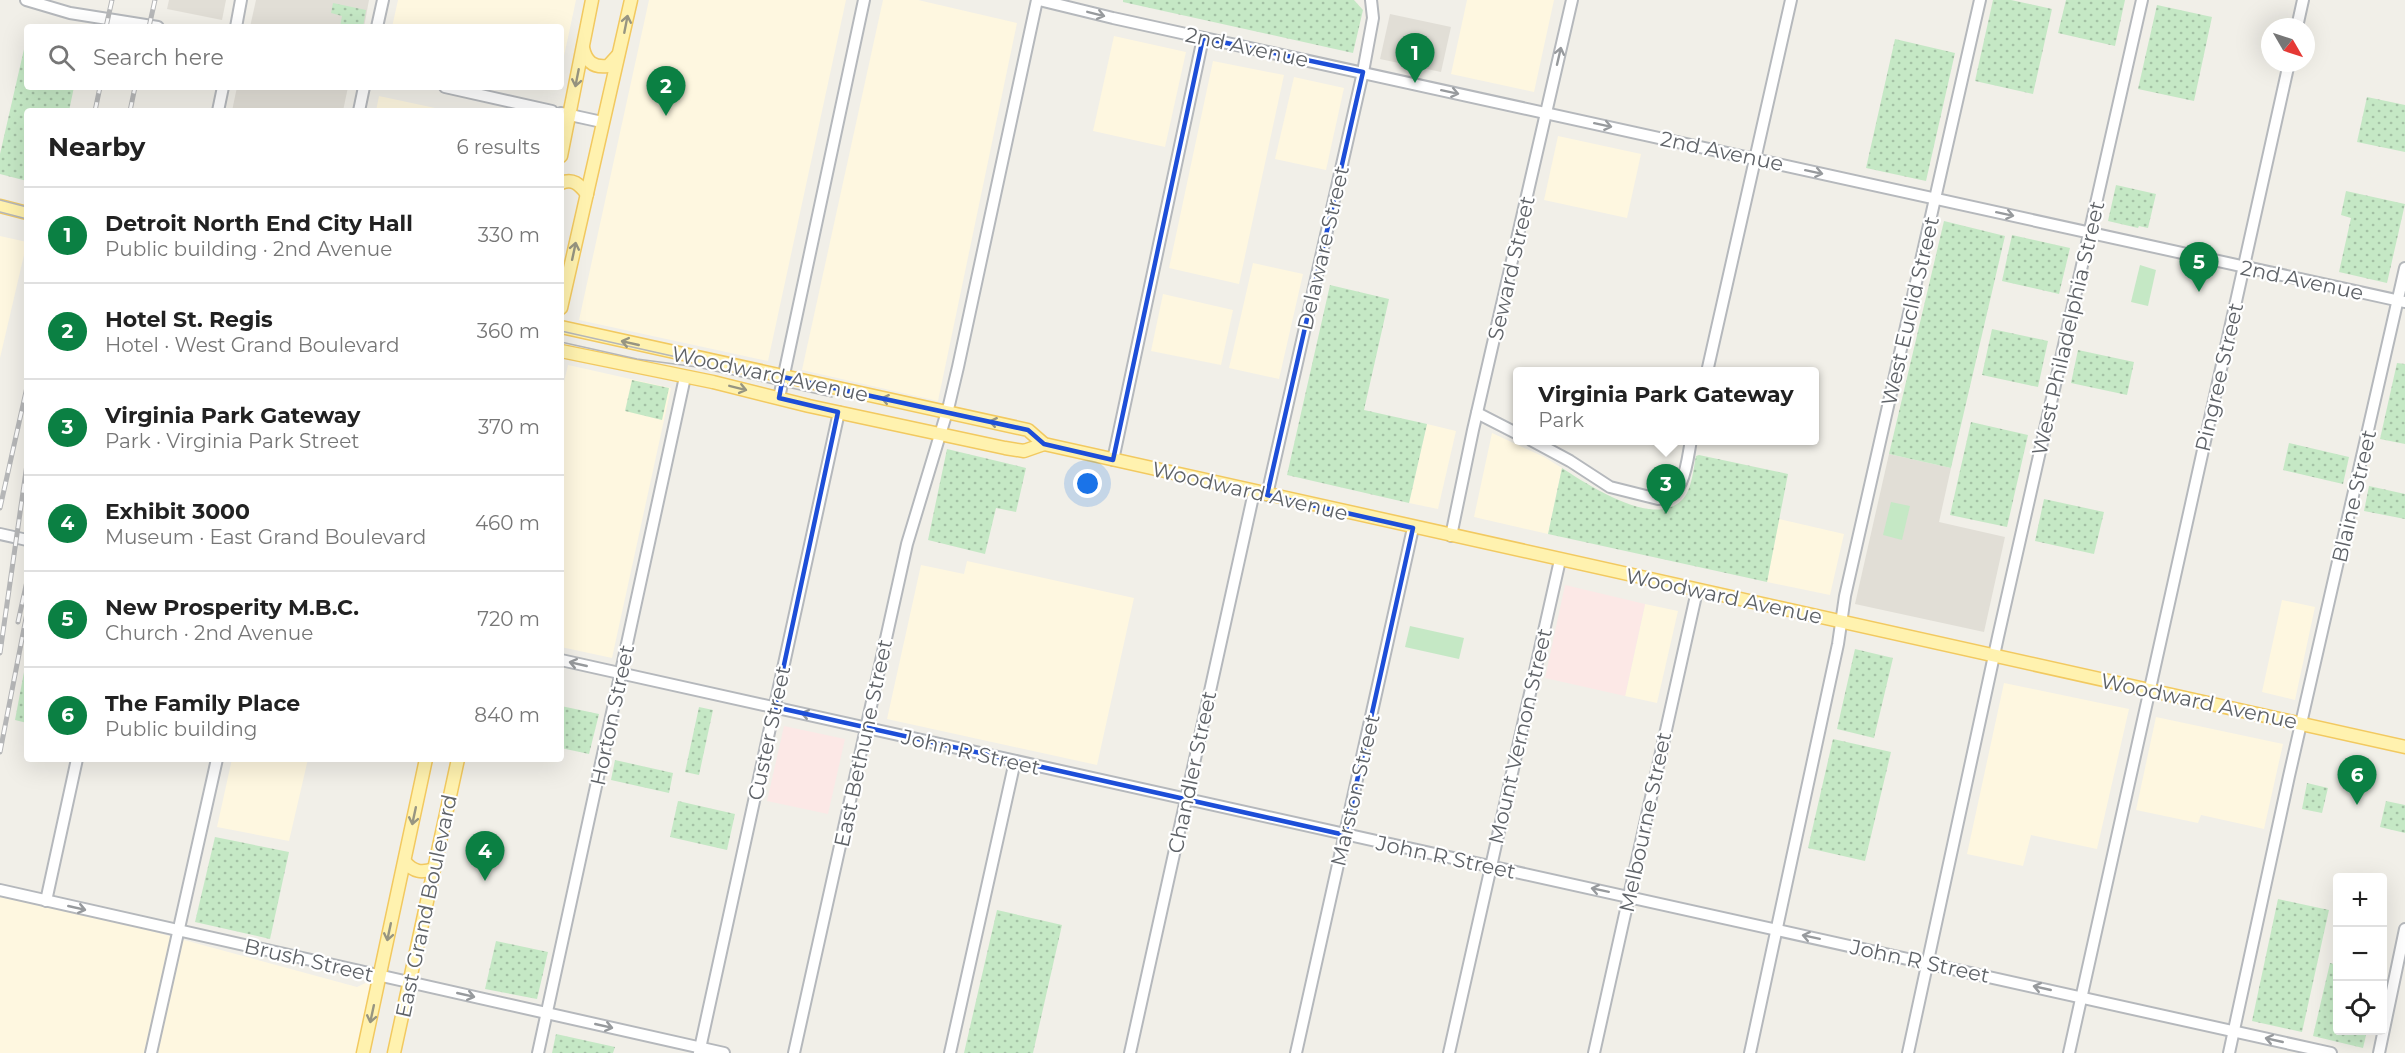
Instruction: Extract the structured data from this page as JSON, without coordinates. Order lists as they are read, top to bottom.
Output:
{
  "streets": {
    "main road": ["Woodward Avenue", "East Grand Boulevard"],
    "street": [
      "2nd Avenue",
      "Delaware Street",
      "Seward Street",
      "West Euclid Street",
      "West Philadelphia Street",
      "Pingree Street",
      "Blaine Street",
      "Horton Street",
      "Custer Street",
      "Mount Vernon Street",
      "East Bethune Street",
      "John R Street",
      "Chandler Street",
      "Marston Street",
      "Melbourne Street",
      "Brush Street"
    ]
  },
  "crossings": [
    ["2nd Avenue", "Delaware Street"],
    ["2nd Avenue", "Seward Street"],
    ["2nd Avenue", "West Euclid Street"],
    ["2nd Avenue", "West Philadelphia Street"],
    ["2nd Avenue", "Pingree Street"],
    ["2nd Avenue", "Blaine Street"],
    ["2nd Avenue", "East Bethune Street"],
    ["Delaware Street", "Woodward Avenue"],
    ["Seward Street", "Woodward Avenue"],
    ["West Euclid Street", "Woodward Avenue"],
    ["West Euclid Street", "John R Street"],
    ["West Philadelphia Street", "Woodward Avenue"],
    ["West Philadelphia Street", "John R Street"],
    ["Woodward Avenue", "Pingree Street"],
    ["Woodward Avenue", "Blaine Street"],
    ["Woodward Avenue", "Horton Street"],
    ["Woodward Avenue", "Custer Street"],
    ["Woodward Avenue", "Mount Vernon Street"],
    ["Woodward Avenue", "East Bethune Street"],
    ["Woodward Avenue", "Chandler Street"],
    ["Woodward Avenue", "Marston Street"],
    ["Woodward Avenue", "Melbourne Street"],
    ["Pingree Street", "John R Street"],
    ["Blaine Street", "John R Street"],
    ["Horton Street", "John R Street"],
    ["Horton Street", "Brush Street"],
    ["Custer Street", "John R Street"],
    ["Custer Street", "Brush Street"],
    ["Mount Vernon Street", "John R Street"],
    ["East Bethune Street", "John R Street"],
    ["John R Street", "Chandler Street"],
    ["John R Street", "Marston Street"],
    ["John R Street", "Melbourne Street"],
    ["East Grand Boulevard", "Brush Street"]
  ],
  "one_way": ["2nd Avenue", "John R Street", "Brush Street"],
  "north": "bottom right",
  "page": {
    "search": "Search here",
    "pins": [
      "1",
      "2",
      "5",
      "3",
      "6",
      "4"
    ],
    "heading": ["Nearby", "6 results"],
    "list": [
      {
        "mark": "1",
        "name": "Detroit North End City Hall",
        "note": "Public building · 2nd Avenue",
        "value": "330 m"
      },
      {
        "mark": "2",
        "name": "Hotel St. Regis",
        "note": "Hotel · West Grand Boulevard",
        "value": "360 m"
      },
      {
        "mark": "3",
        "name": "Virginia Park Gateway",
        "note": "Park · Virginia Park Street",
        "value": "370 m"
      },
      {
        "mark": "4",
        "name": "Exhibit 3000",
        "note": "Museum · East Grand Boulevard",
        "value": "460 m"
      },
      {
        "mark": "5",
        "name": "New Prosperity M.B.C.",
        "note": "Church · 2nd Avenue",
        "value": "720 m"
      },
      {
        "mark": "6",
        "name": "The Family Place",
        "note": "Public building",
        "value": "840 m"
      }
    ],
    "popup": ["Virginia Park Gateway", "Park"],
    "map_buttons": ["+", "−"]
  }
}
